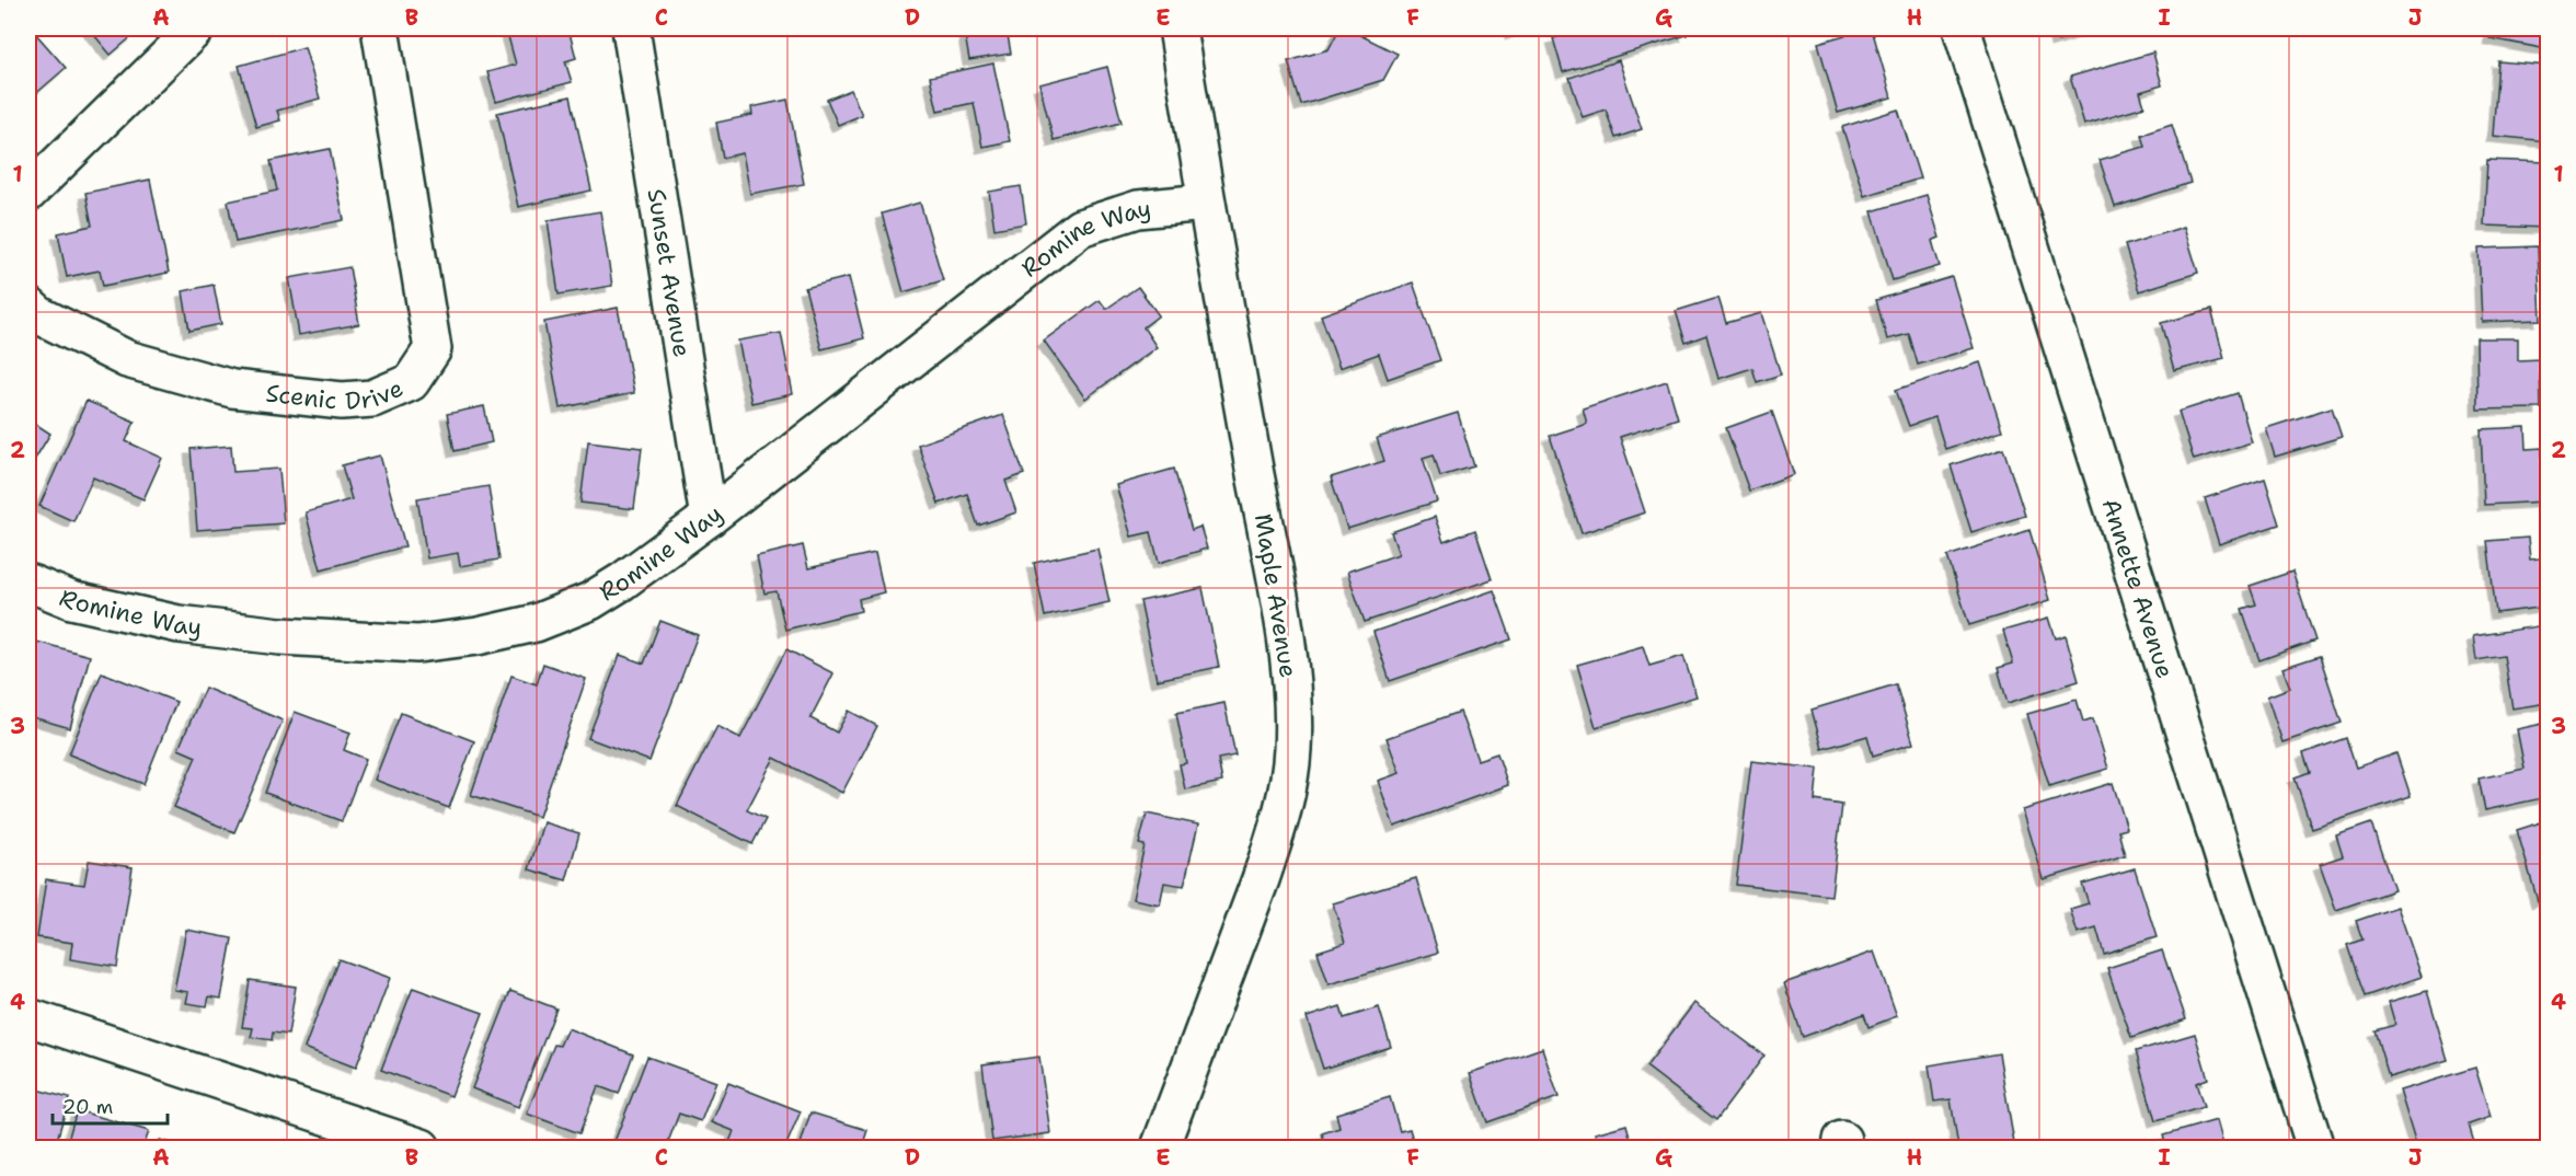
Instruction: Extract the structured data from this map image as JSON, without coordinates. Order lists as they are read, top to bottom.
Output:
{
  "streets": {
    "street": [
      "Romine Way",
      "Sunset Avenue",
      "Scenic Drive",
      "Annette Avenue",
      "Maple Avenue"
    ]
  },
  "crossings": [
    ["Romine Way", "Sunset Avenue"],
    ["Romine Way", "Maple Avenue"]
  ],
  "scale_bar": "20 m",
  "grid": {
    "columns": [
      "A",
      "B",
      "C",
      "D",
      "E",
      "F",
      "G",
      "H",
      "I",
      "J"
    ],
    "rows": [
      "1",
      "2",
      "3",
      "4"
    ]
  }
}
